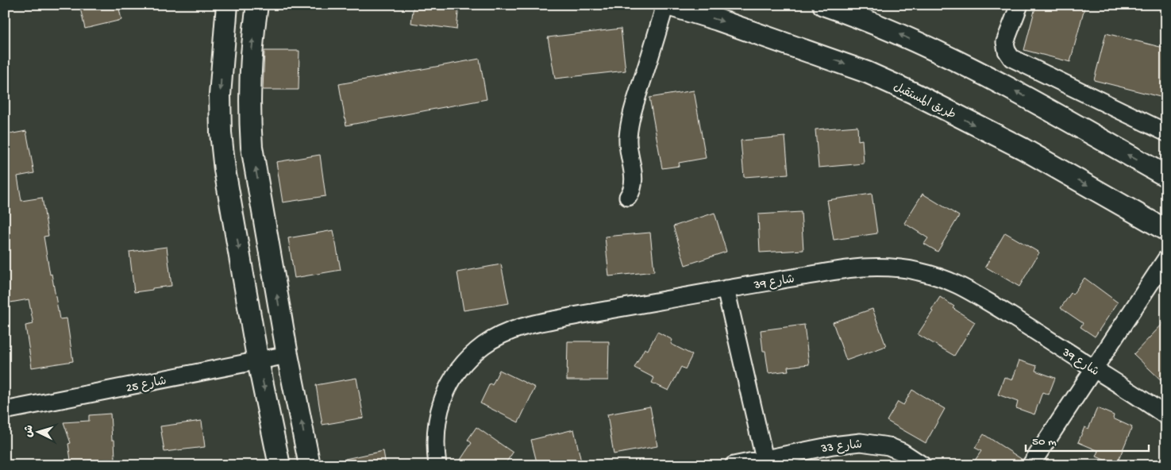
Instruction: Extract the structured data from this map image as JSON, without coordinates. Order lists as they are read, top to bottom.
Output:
{
  "streets": {
    "street": [
      "طريق المستقبل",
      "شارع 39",
      "شارع 25",
      "شارع 33"
    ]
  },
  "scale_bar": "50 m",
  "north": "left"
}
